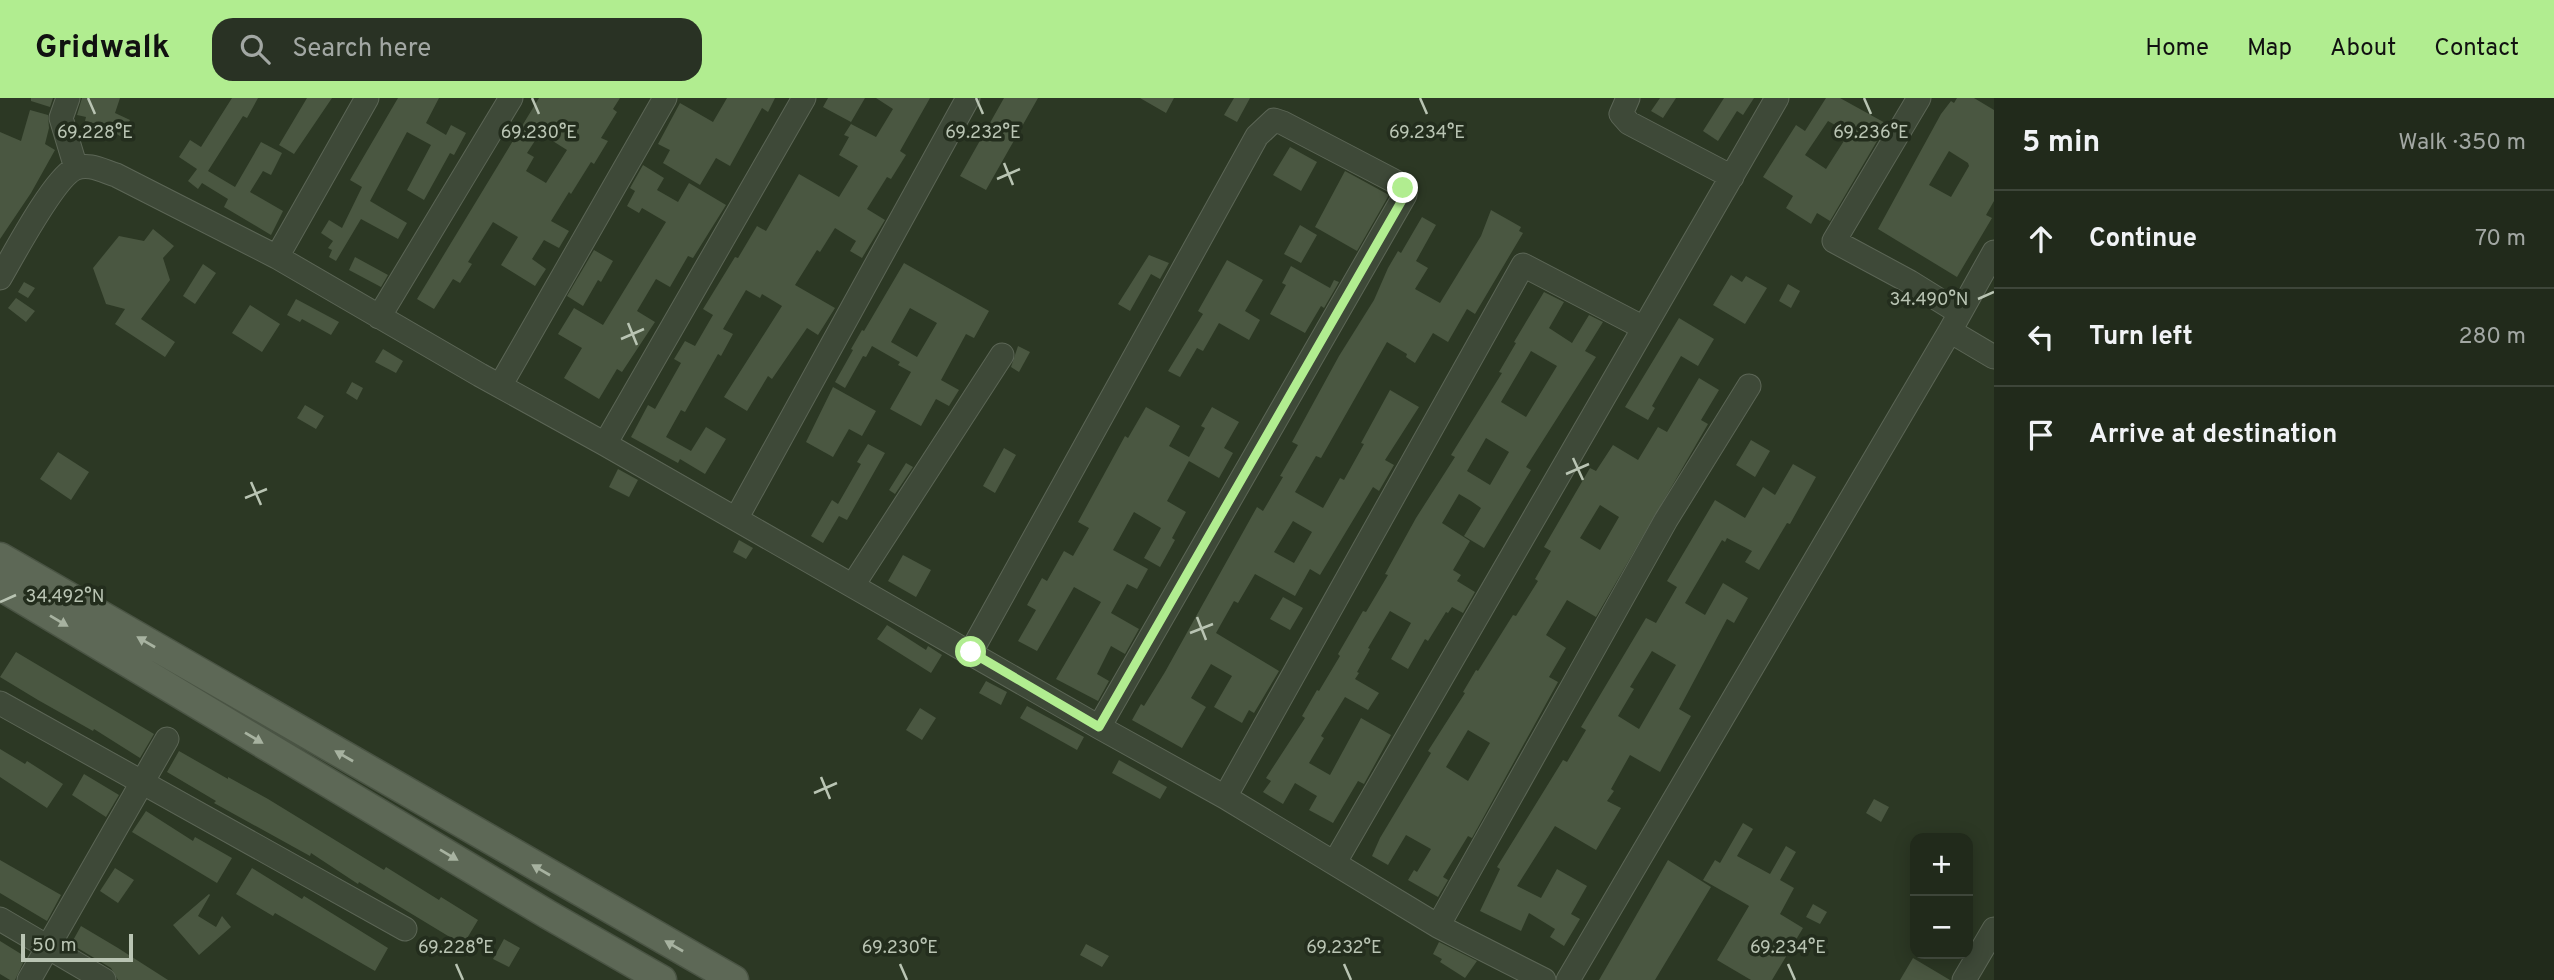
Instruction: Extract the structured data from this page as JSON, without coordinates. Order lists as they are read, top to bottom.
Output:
{
  "scale_bar": "50 m",
  "page": {
    "header": "Gridwalk",
    "search": "Search here",
    "nav": [
      "Home",
      "Map",
      "About",
      "Contact"
    ],
    "heading": ["5 min", "Walk · 350 m"],
    "list": [
      ["Continue", "70 m"],
      ["Turn left", "280 m"],
      "Arrive at destination"
    ],
    "map_buttons": ["+", "−"],
    "scale": "50 m"
  },
  "coordinates": [
    "69.228°E",
    "69.230°E",
    "69.232°E",
    "69.234°E",
    "69.236°E",
    "34.490°N",
    "34.492°N"
  ]
}
